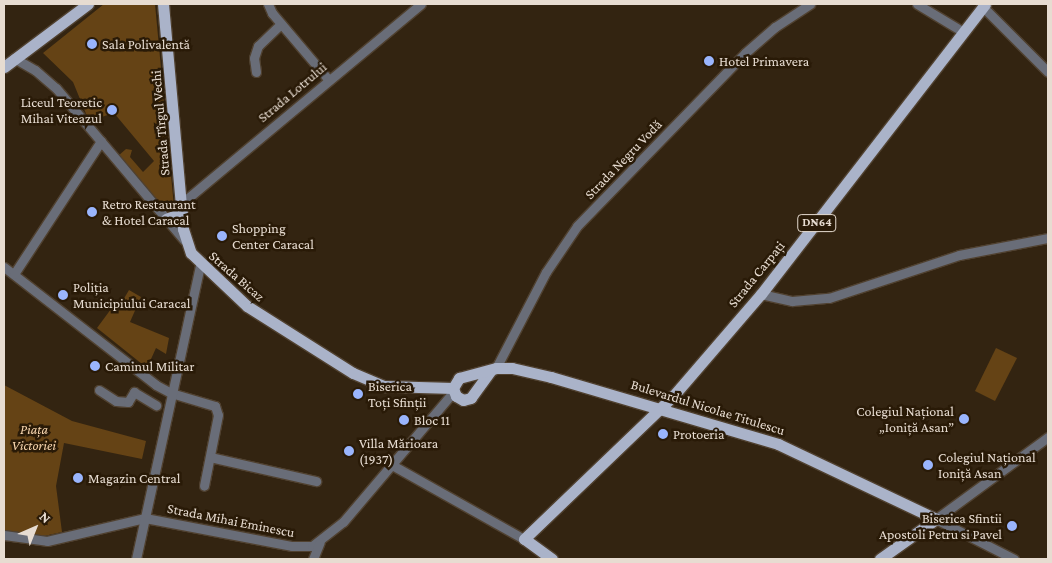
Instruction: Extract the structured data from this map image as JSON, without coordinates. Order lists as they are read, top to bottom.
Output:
{
  "streets": {
    "main road": [
      "Strada Tîrgul Vechi",
      "DN64",
      "Strada Carpați",
      "Strada Bicaz",
      "Bulevardul Nicolae Titulescu"
    ],
    "street": ["Strada Lotrului", "Strada Negru Vodă", "Strada Mihai Eminescu"]
  },
  "crossings": [
    ["Strada Lotrului", "Strada Tîrgul Vechi"],
    ["Strada Tîrgul Vechi", "Strada Bicaz"],
    ["Strada Negru Vodă", "Bulevardul Nicolae Titulescu"],
    ["Strada Carpați", "Bulevardul Nicolae Titulescu"],
    ["Strada Bicaz", "Bulevardul Nicolae Titulescu"],
    ["Strada Bicaz", "Strada Mihai Eminescu"],
    ["Bulevardul Nicolae Titulescu", "Strada Mihai Eminescu"]
  ],
  "parks": ["Piața Victoriei"],
  "places": [
    "Sala Polivalentă",
    "Hotel Primavera",
    "Liceul Teoretic Mihai Viteazul",
    "Retro Restaurant & Hotel Caracal",
    "Shopping Center Caracal",
    "Poliția Municipiului Caracal",
    "Caminul Militar",
    "Biserica Toți Sfinții",
    "Colegiul Național „Ioniță Asan”",
    "Bloc 11",
    "Protoeria",
    "Villa Mărioara (1937)",
    "Colegiul Național Ioniță Asan",
    "Magazin Central",
    "Biserica Sfintii Apostoli Petru si Pavel"
  ],
  "north": "top right"
}
